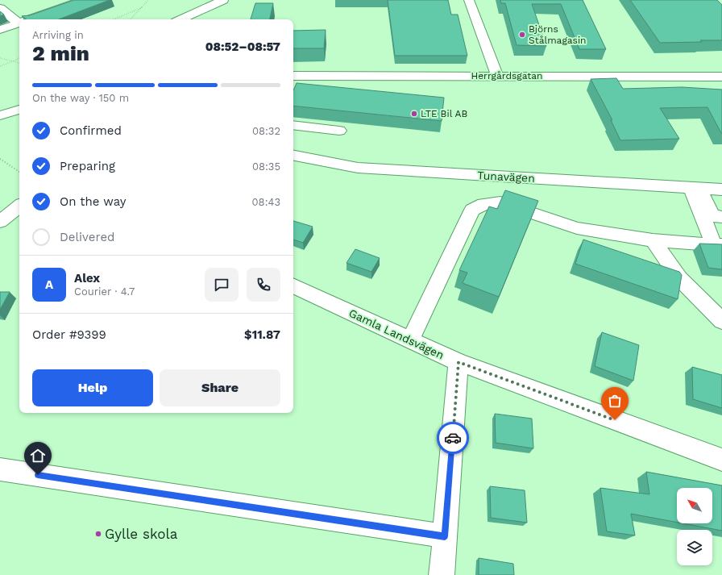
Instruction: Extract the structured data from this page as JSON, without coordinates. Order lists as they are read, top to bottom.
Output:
{
  "streets": {
    "street": ["Herrgårdsgatan", "Tunavägen", "Gamla Landsvägen"]
  },
  "places": ["Björns Stålmagasin", "LTE Bil AB", "Gylle skola"],
  "north": "top left",
  "page": {
    "heading": ["2 min", "Arriving in", "08:52–08:57"],
    "panel": [
      "Alex",
      "Courier · 4.7",
      "Order #9399",
      "$11.87"
    ],
    "bar": "On the way · 150 m",
    "list": [
      ["Confirmed", "08:32"],
      ["Preparing", "08:35"],
      ["On the way", "08:43"],
      "Delivered"
    ],
    "round": "A",
    "buttons": ["Help", "Share"]
  }
}
